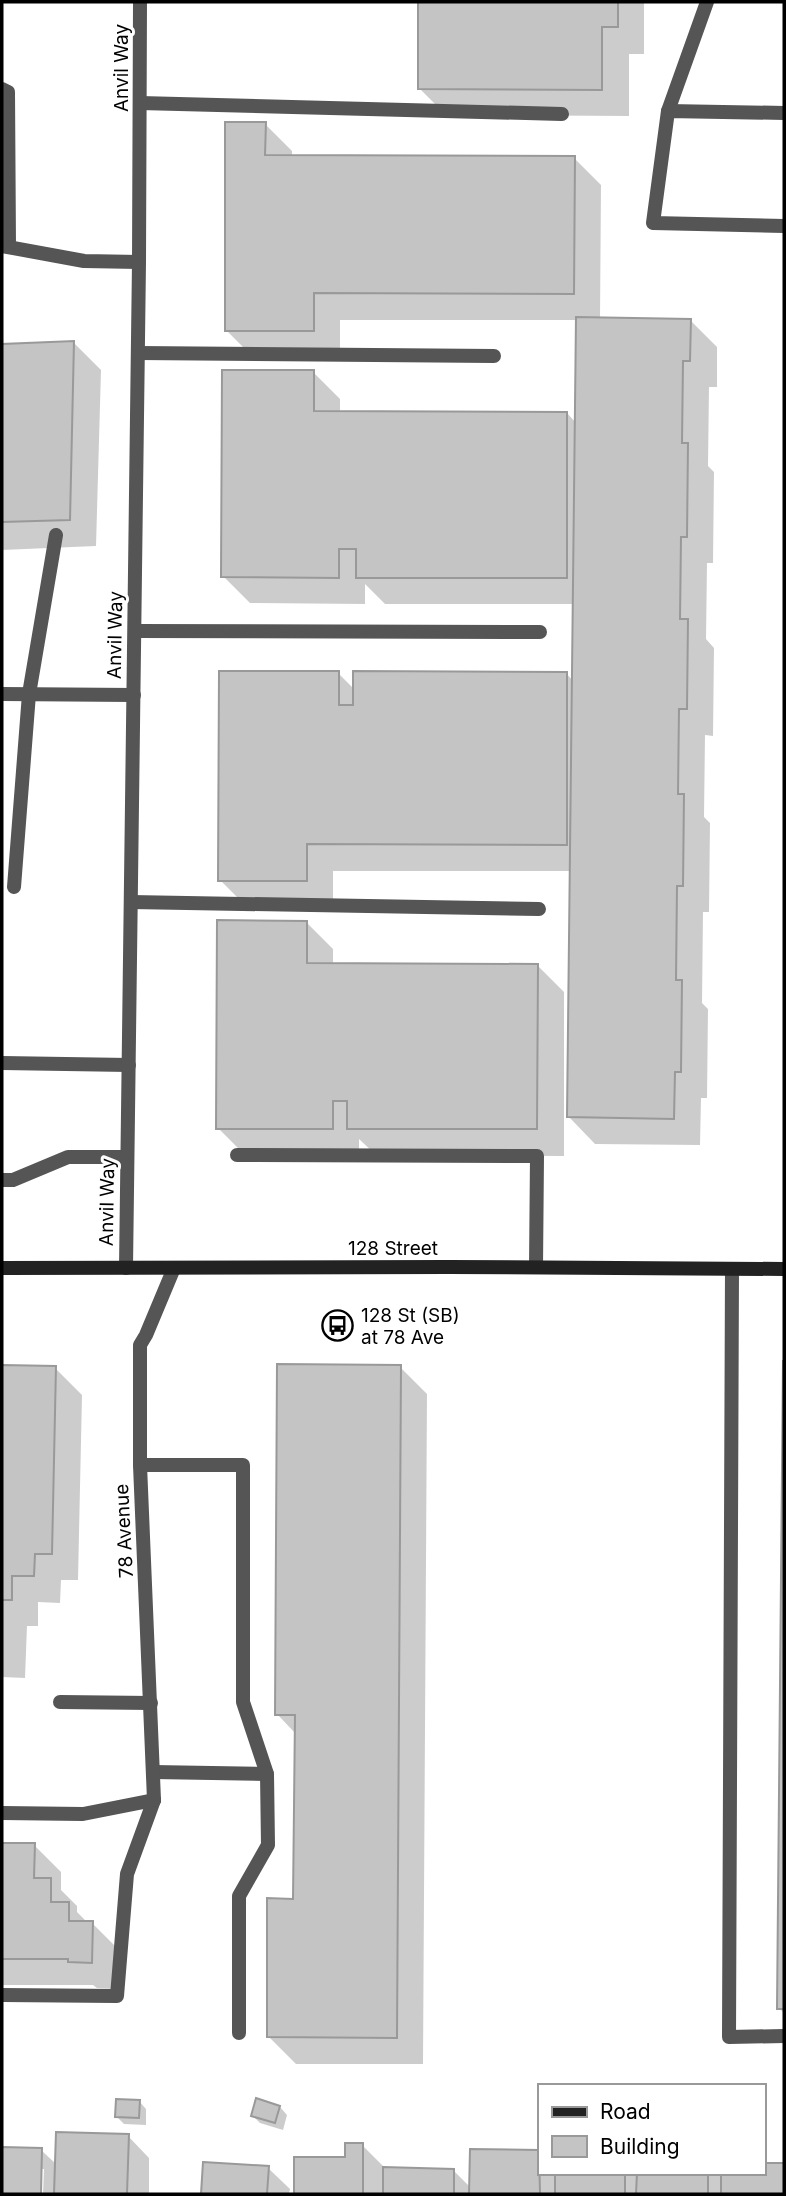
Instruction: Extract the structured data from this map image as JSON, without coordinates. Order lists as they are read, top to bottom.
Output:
{
  "streets": {
    "main road": ["128 Street"],
    "street": ["Anvil Way", "78 Avenue"]
  },
  "crossings": [
    ["Anvil Way", "128 Street"],
    ["128 Street", "78 Avenue"]
  ],
  "places": {
    "bus stop": ["128 St (SB) at 78 Ave"]
  },
  "legend": ["Road", "Building"]
}
